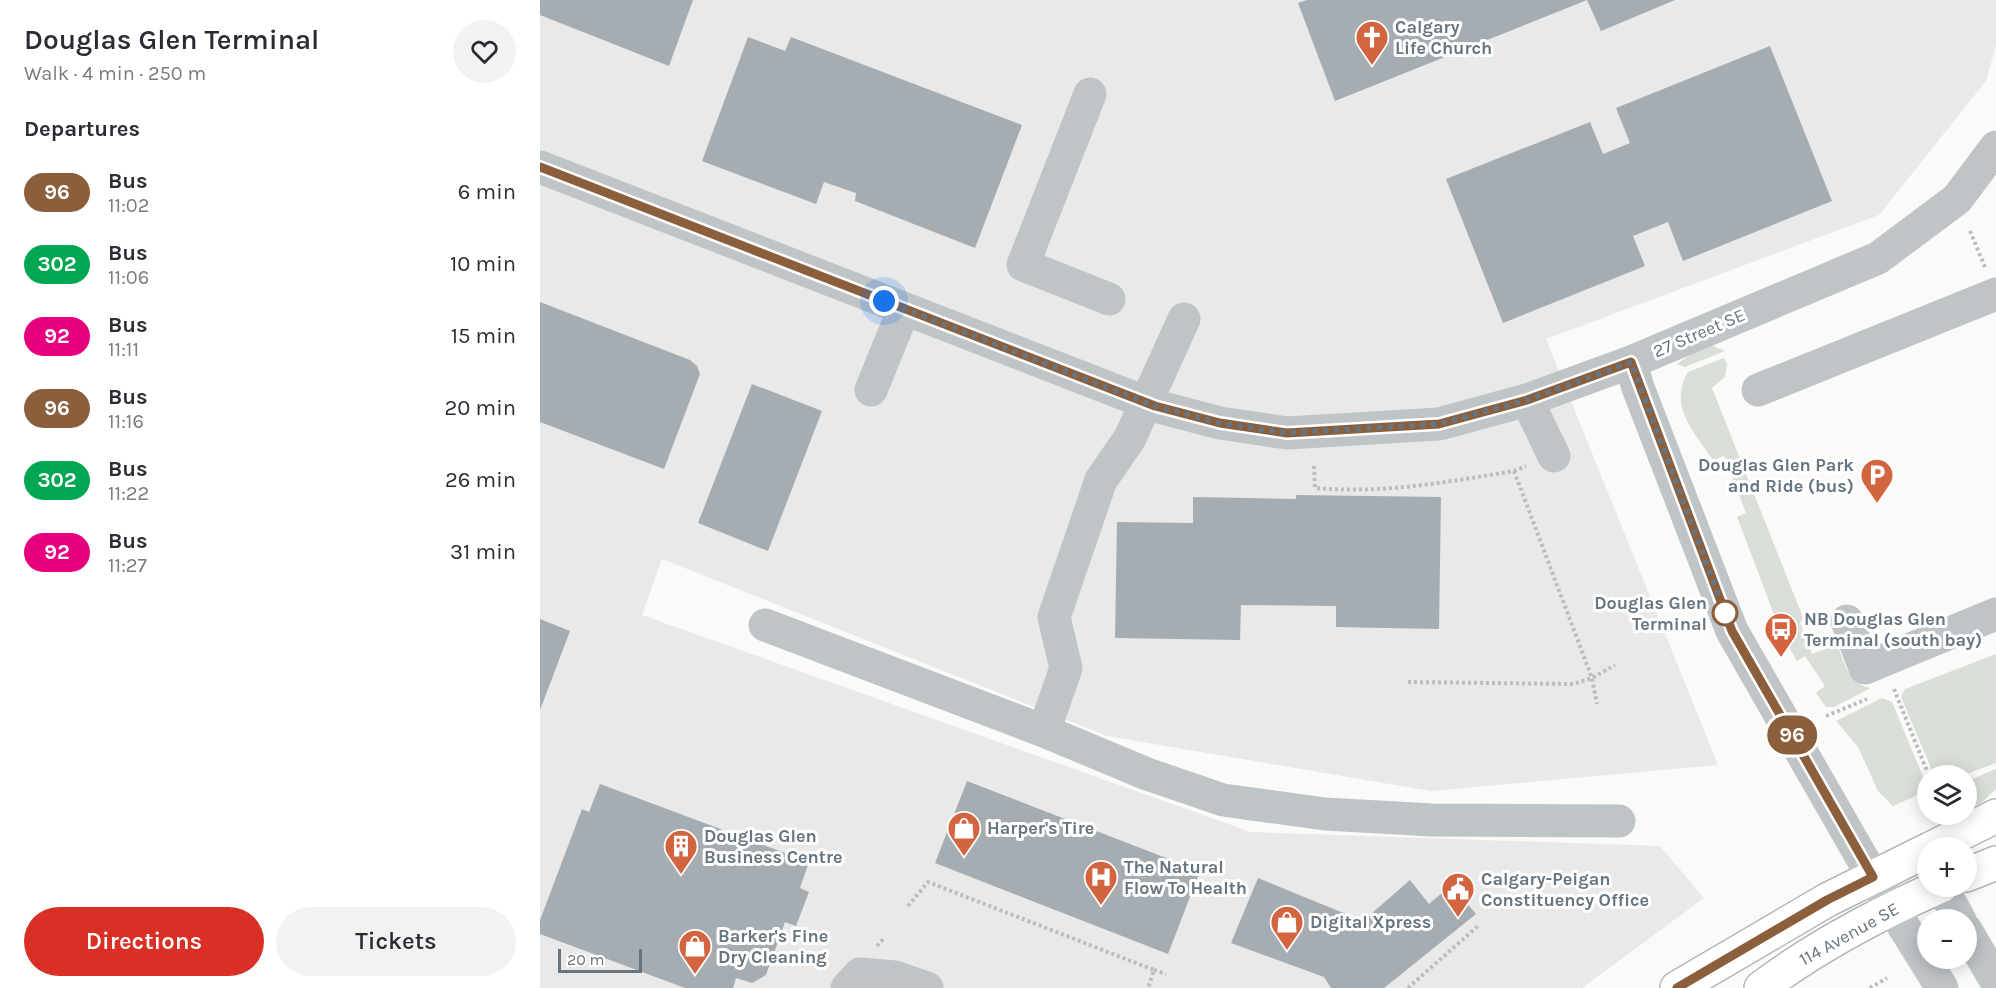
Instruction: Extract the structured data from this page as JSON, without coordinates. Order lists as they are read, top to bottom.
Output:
{
  "streets": {
    "main road": ["114 Avenue SE"],
    "street": ["27 Street SE"]
  },
  "places": {
    "church": ["Calgary Life Church"],
    "parking": ["Douglas Glen Park and Ride (bus)"],
    "other": ["Douglas Glen Terminal"],
    "bus stop": ["NB Douglas Glen Terminal (south bay)"],
    "shop": ["Harper's Tire", "Digital Xpress", "Barker's Fine Dry Cleaning"],
    "building": ["Douglas Glen Business Centre"],
    "hospital": ["The Natural Flow To Health"],
    "public building": ["Calgary-Peigan Constituency Office"]
  },
  "lines": ["bus line 96"],
  "scale_bar": "20 m",
  "page": {
    "heading": [
      ["Douglas Glen Terminal", "Walk · 4 min · 250 m"],
      "Departures"
    ],
    "on_map": "96",
    "list": [
      {
        "mark": "96",
        "name": "Bus",
        "note": "11:02",
        "value": "6 min"
      },
      {
        "mark": "302",
        "name": "Bus",
        "note": "11:06",
        "value": "10 min"
      },
      {
        "mark": "92",
        "name": "Bus",
        "note": "11:11",
        "value": "15 min"
      },
      {
        "mark": "96",
        "name": "Bus",
        "note": "11:16",
        "value": "20 min"
      },
      {
        "mark": "302",
        "name": "Bus",
        "note": "11:22",
        "value": "26 min"
      },
      {
        "mark": "92",
        "name": "Bus",
        "note": "11:27",
        "value": "31 min"
      }
    ],
    "map_buttons": ["+", "−"],
    "buttons": ["Directions", "Tickets"],
    "scale": "20 m"
  }
}
